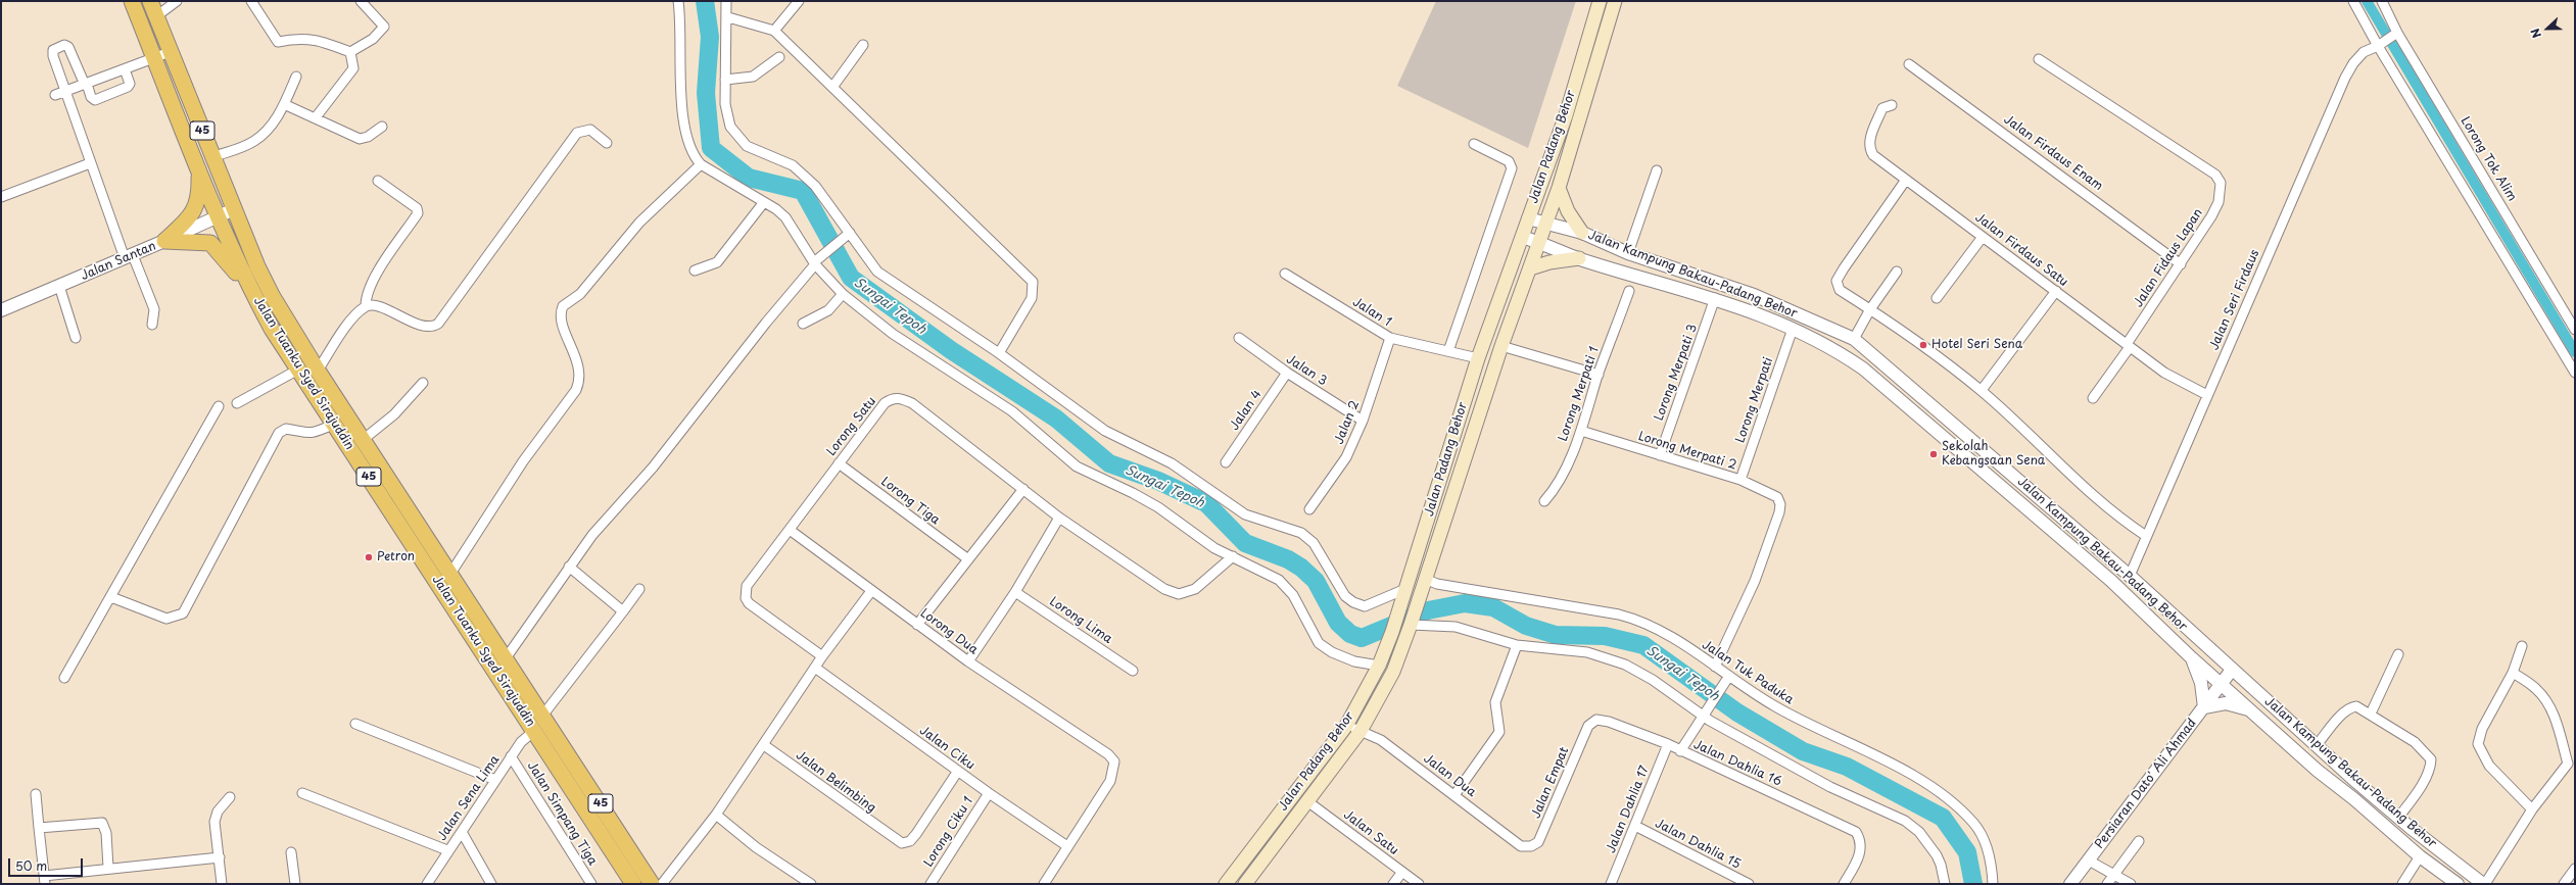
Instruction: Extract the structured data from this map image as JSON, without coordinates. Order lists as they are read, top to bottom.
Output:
{
  "streets": {
    "highway": ["45", "Jalan Tuanku Syed Sirajuddin"],
    "main road": ["Jalan Padang Behor"],
    "street": [
      "Jalan Firdaus Enam",
      "Lorong Tok Alim",
      "Jalan Firdaus Satu",
      "Jalan Fidaus Lapan",
      "Jalan Santan",
      "Jalan Kampung Bakau-Padang Behor",
      "Jalan Seri Firdaus",
      "Jalan 1",
      "Jalan 3",
      "Lorong Merpati 3",
      "Lorong Merpati 1",
      "Lorong Merpati",
      "Jalan 4",
      "Jalan 2",
      "Lorong Satu",
      "Lorong Merpati 2",
      "Lorong Tiga",
      "Lorong Lima",
      "Lorong Dua",
      "Jalan Tuk Paduka",
      "Jalan Ciku",
      "Jalan Dahlia 16",
      "Jalan Dua",
      "Jalan Belimbing",
      "Jalan Empat",
      "Persiaran Dato' Ali Ahmad",
      "Jalan Sena Lima",
      "Jalan Dahlia 17",
      "Jalan Simpang Tiga",
      "Lorong Ciku 1",
      "Jalan Satu",
      "Jalan Dahlia 15"
    ]
  },
  "crossings": [
    ["Jalan Padang Behor", "Jalan Kampung Bakau-Padang Behor"],
    ["Jalan Padang Behor", "Jalan 1"],
    ["Jalan Padang Behor", "Jalan Tuk Paduka"],
    ["Jalan Padang Behor", "Jalan Dua"],
    ["Jalan Padang Behor", "Jalan Satu"],
    ["Jalan Firdaus Enam", "Jalan Fidaus Lapan"],
    ["Lorong Tok Alim", "Jalan Seri Firdaus"],
    ["Jalan Firdaus Satu", "Jalan Fidaus Lapan"],
    ["Jalan Firdaus Satu", "Jalan Seri Firdaus"],
    ["Jalan Santan", "Jalan Tuanku Syed Sirajuddin"],
    ["Jalan Kampung Bakau-Padang Behor", "Jalan Seri Firdaus"],
    ["Jalan Kampung Bakau-Padang Behor", "Lorong Merpati 3"],
    ["Jalan Kampung Bakau-Padang Behor", "Lorong Merpati"],
    ["Jalan Kampung Bakau-Padang Behor", "Persiaran Dato' Ali Ahmad"],
    ["Jalan 1", "Jalan 2"],
    ["Jalan 3", "Jalan 4"],
    ["Jalan 3", "Jalan 2"],
    ["Lorong Merpati 3", "Lorong Merpati 2"],
    ["Jalan Tuanku Syed Sirajuddin", "Jalan Sena Lima"],
    ["Lorong Merpati 1", "Lorong Merpati 2"],
    ["Lorong Merpati", "Lorong Merpati 2"],
    ["Lorong Satu", "Lorong Tiga"],
    ["Lorong Satu", "Lorong Dua"],
    ["Lorong Merpati 2", "Jalan Tuk Paduka"],
    ["Lorong Dua", "Jalan Ciku"],
    ["Jalan Ciku", "Jalan Belimbing"],
    ["Jalan Ciku", "Lorong Ciku 1"],
    ["Jalan Dahlia 16", "Jalan Empat"],
    ["Jalan Dahlia 16", "Jalan Dahlia 17"],
    ["Jalan Dua", "Jalan Empat"],
    ["Jalan Sena Lima", "Jalan Simpang Tiga"],
    ["Jalan Dahlia 17", "Jalan Dahlia 15"]
  ],
  "water": ["Sungai Tepoh"],
  "places": ["Hotel Seri Sena", "Sekolah Kebangsaan Sena", "Petron"],
  "scale_bar": "50 m",
  "north": "left"
}
